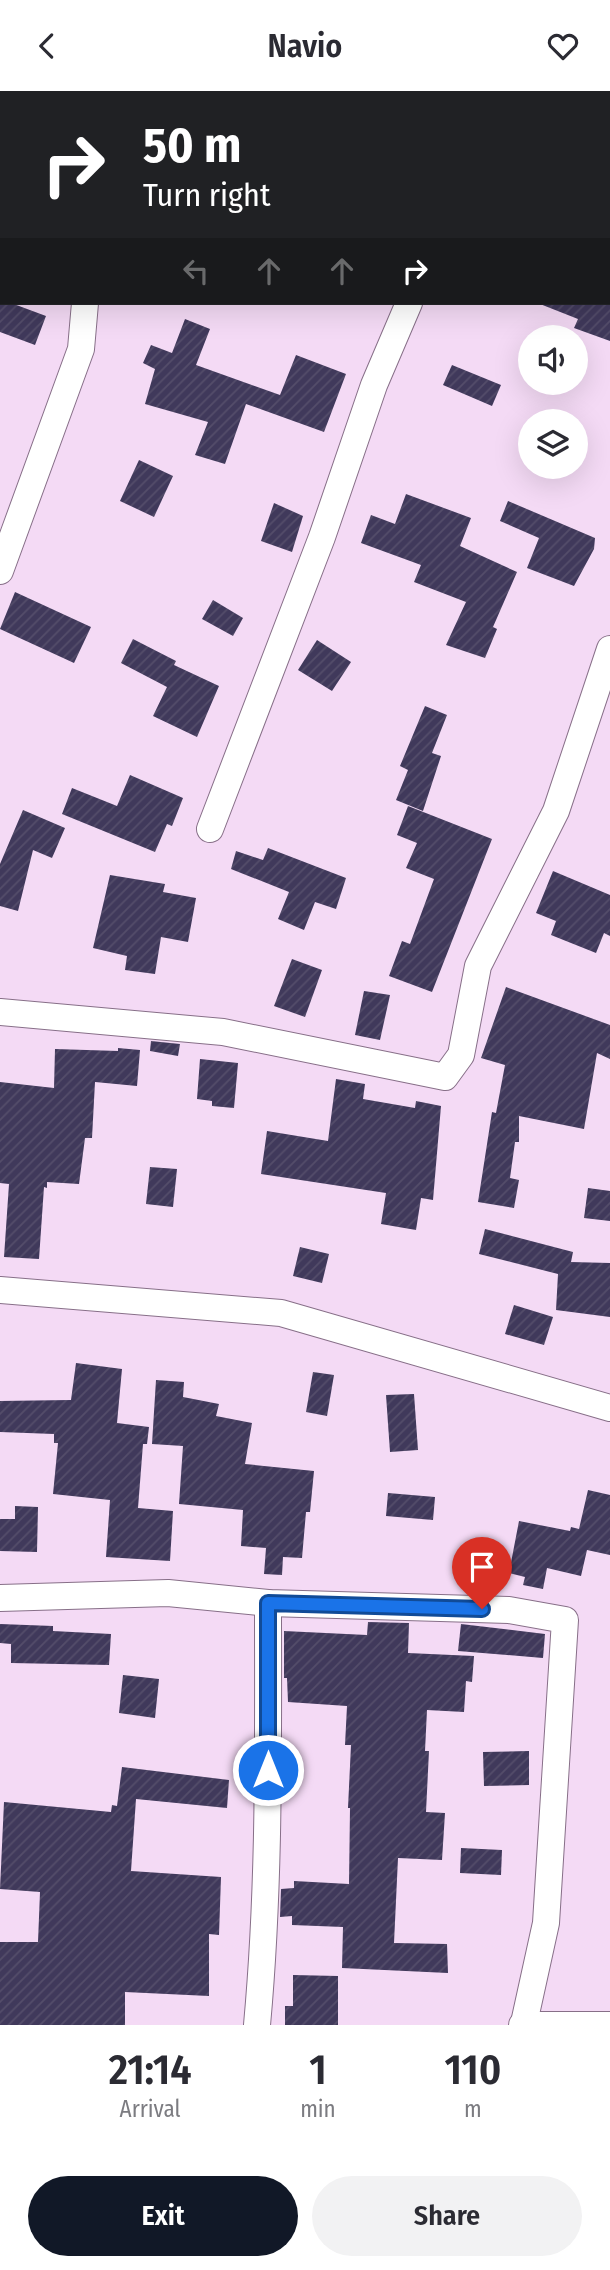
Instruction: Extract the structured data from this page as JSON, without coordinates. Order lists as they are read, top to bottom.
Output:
{
  "page": {
    "header": "Navio",
    "turn": ["50 m", "Turn right"],
    "eta": [
      "21:14",
      "Arrival",
      "1",
      "min",
      "110",
      "m"
    ],
    "buttons": ["Exit", "Share"]
  }
}
